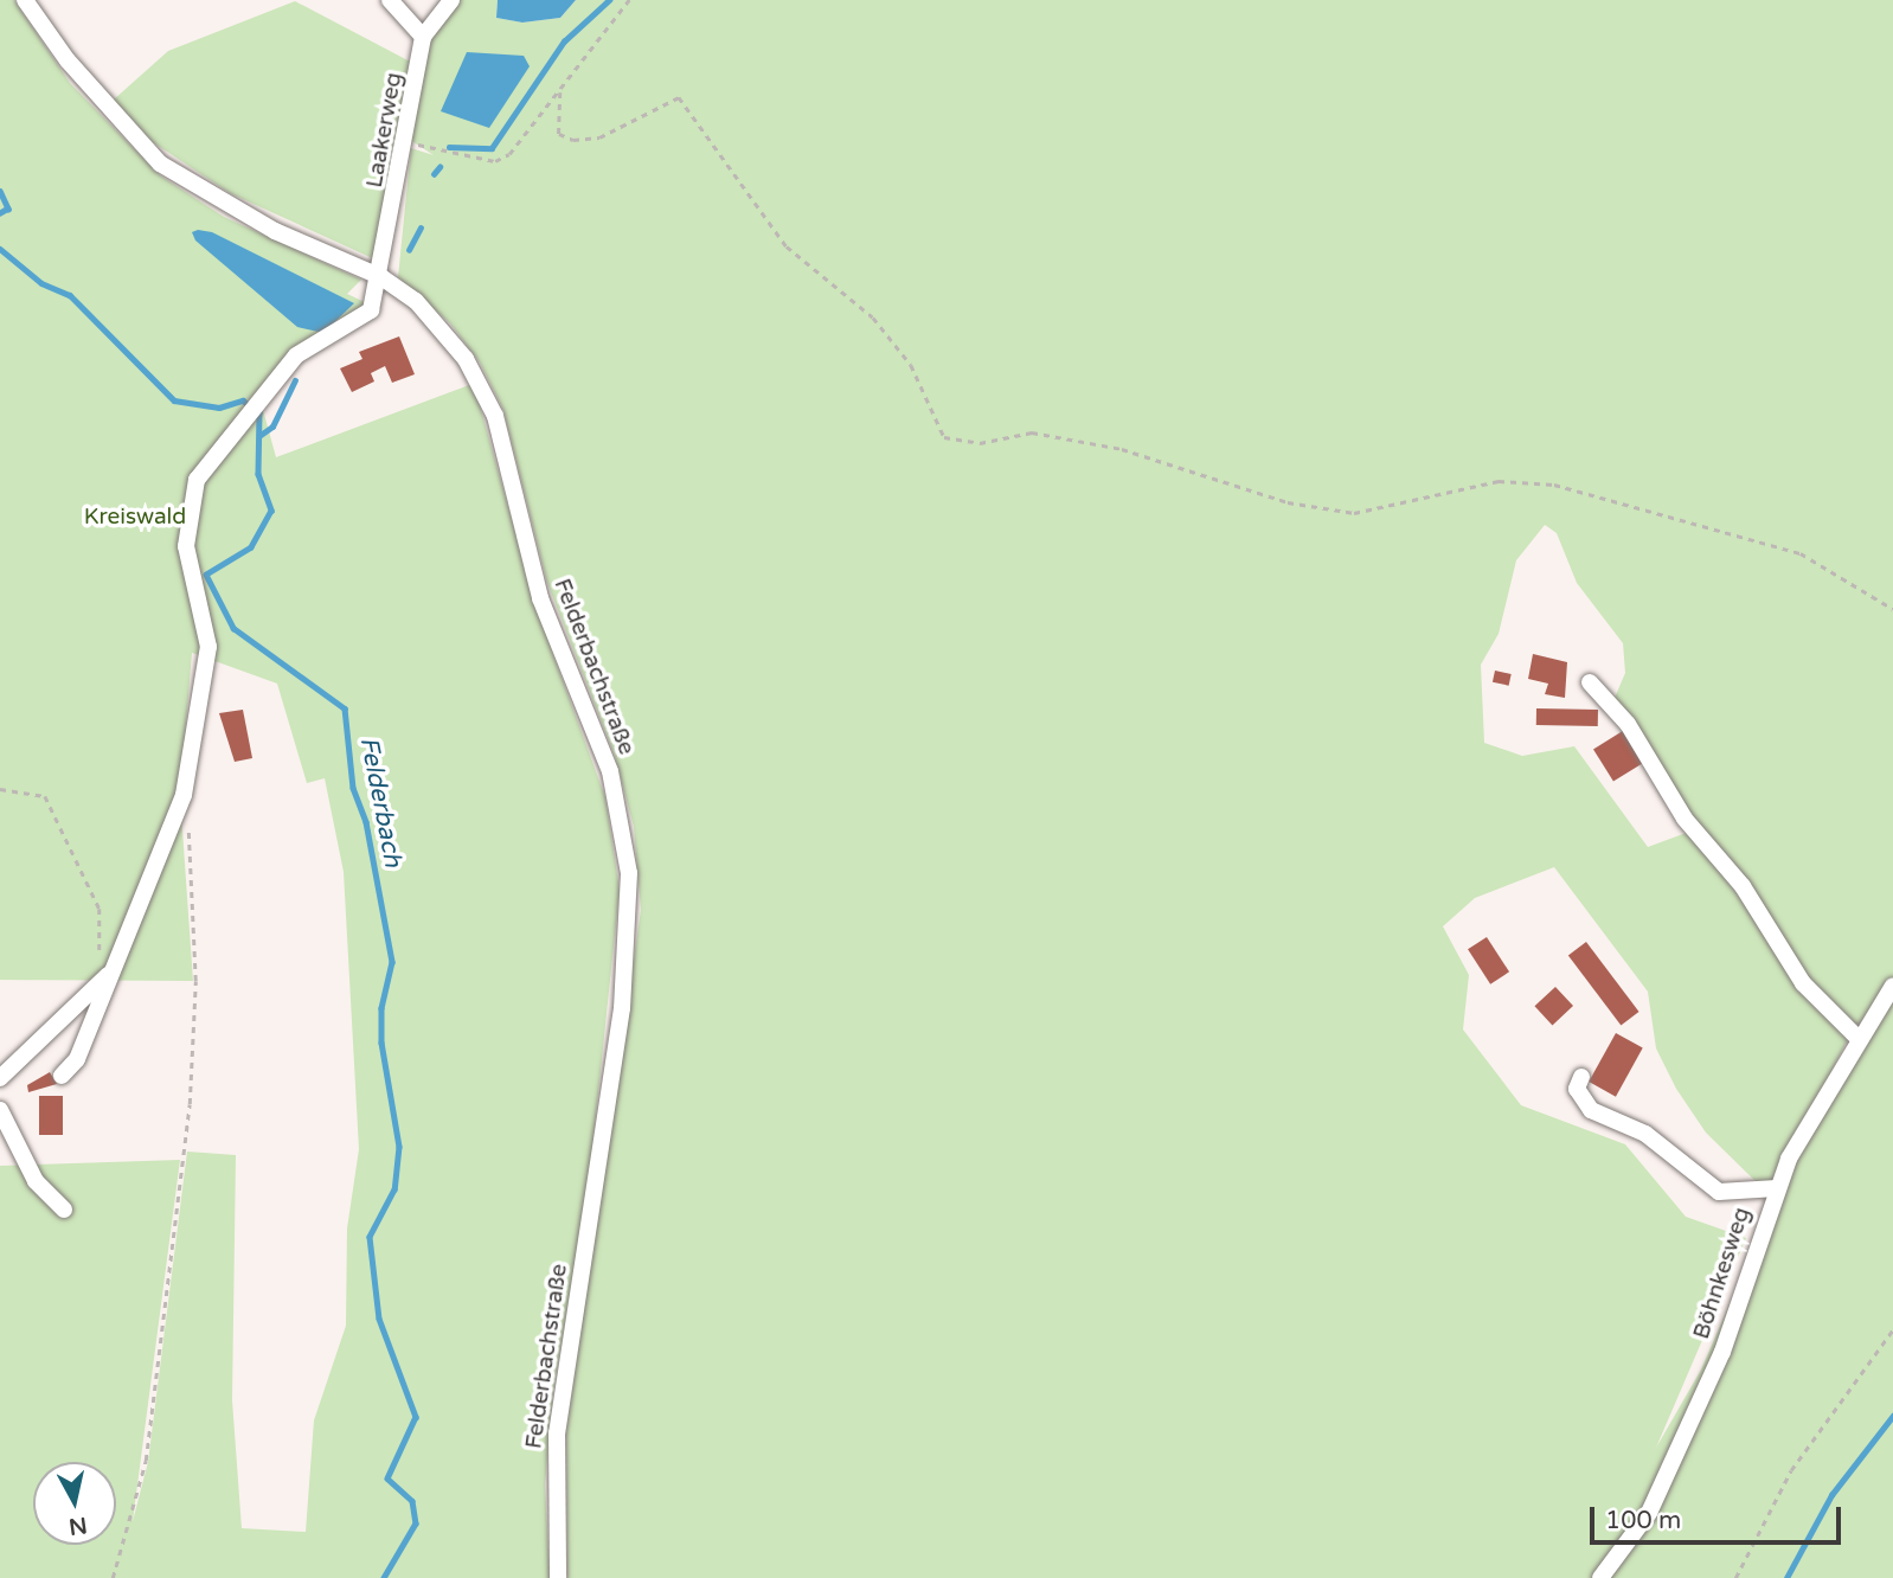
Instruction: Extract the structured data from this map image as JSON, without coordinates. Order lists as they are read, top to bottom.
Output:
{
  "streets": {
    "street": ["Laakerweg", "Felderbachstraße", "Böhnkesweg"]
  },
  "crossings": [
    ["Laakerweg", "Felderbachstraße"]
  ],
  "water": ["Felderbach"],
  "parks": ["Kreiswald"],
  "scale_bar": "100 m",
  "north": "bottom"
}
